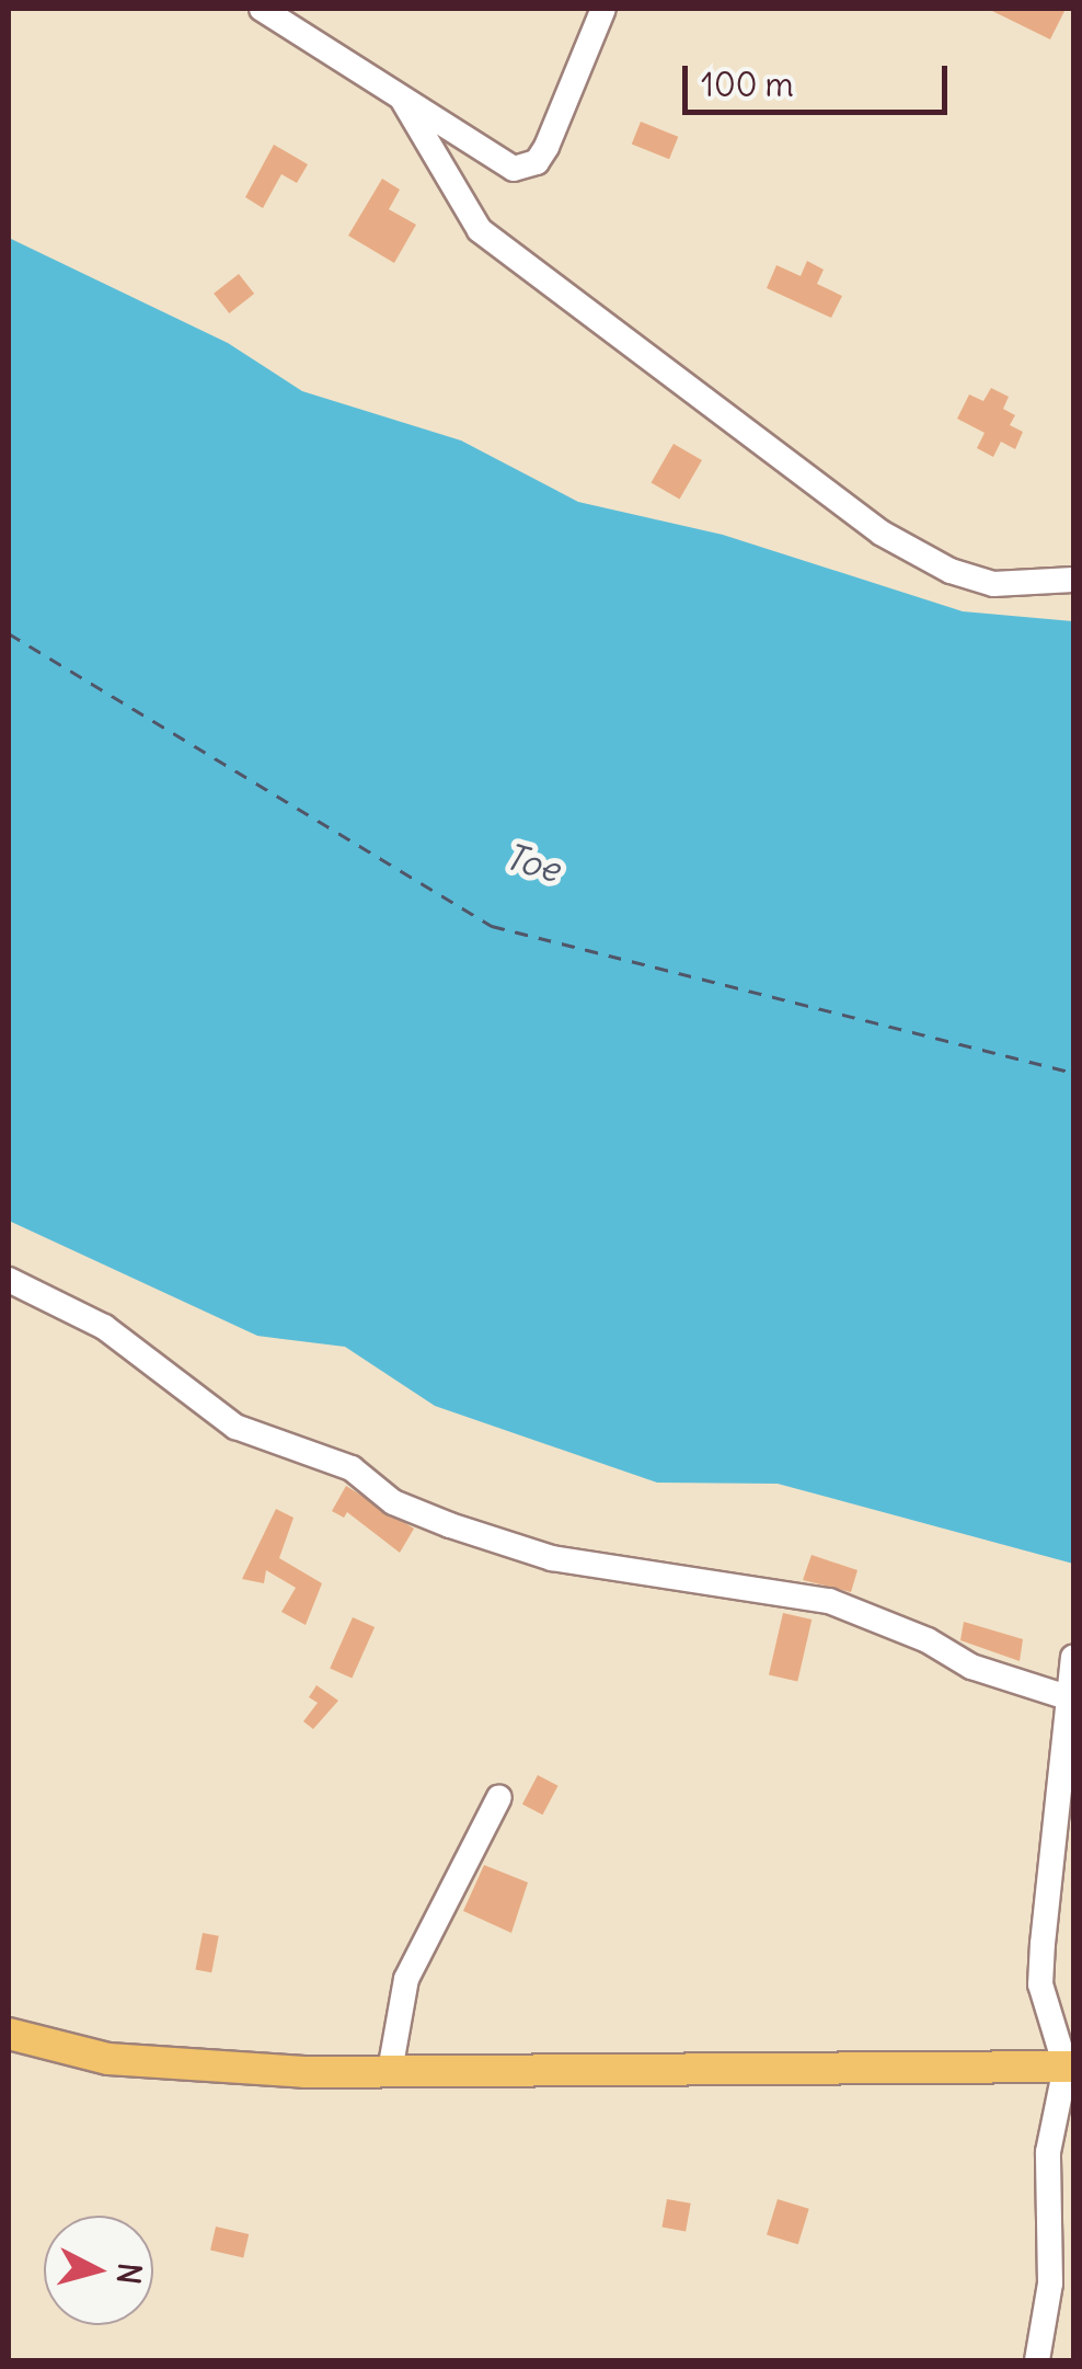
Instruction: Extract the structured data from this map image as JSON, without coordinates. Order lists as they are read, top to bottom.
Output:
{
  "water": ["Toe"],
  "scale_bar": "100 m",
  "north": "right"
}
